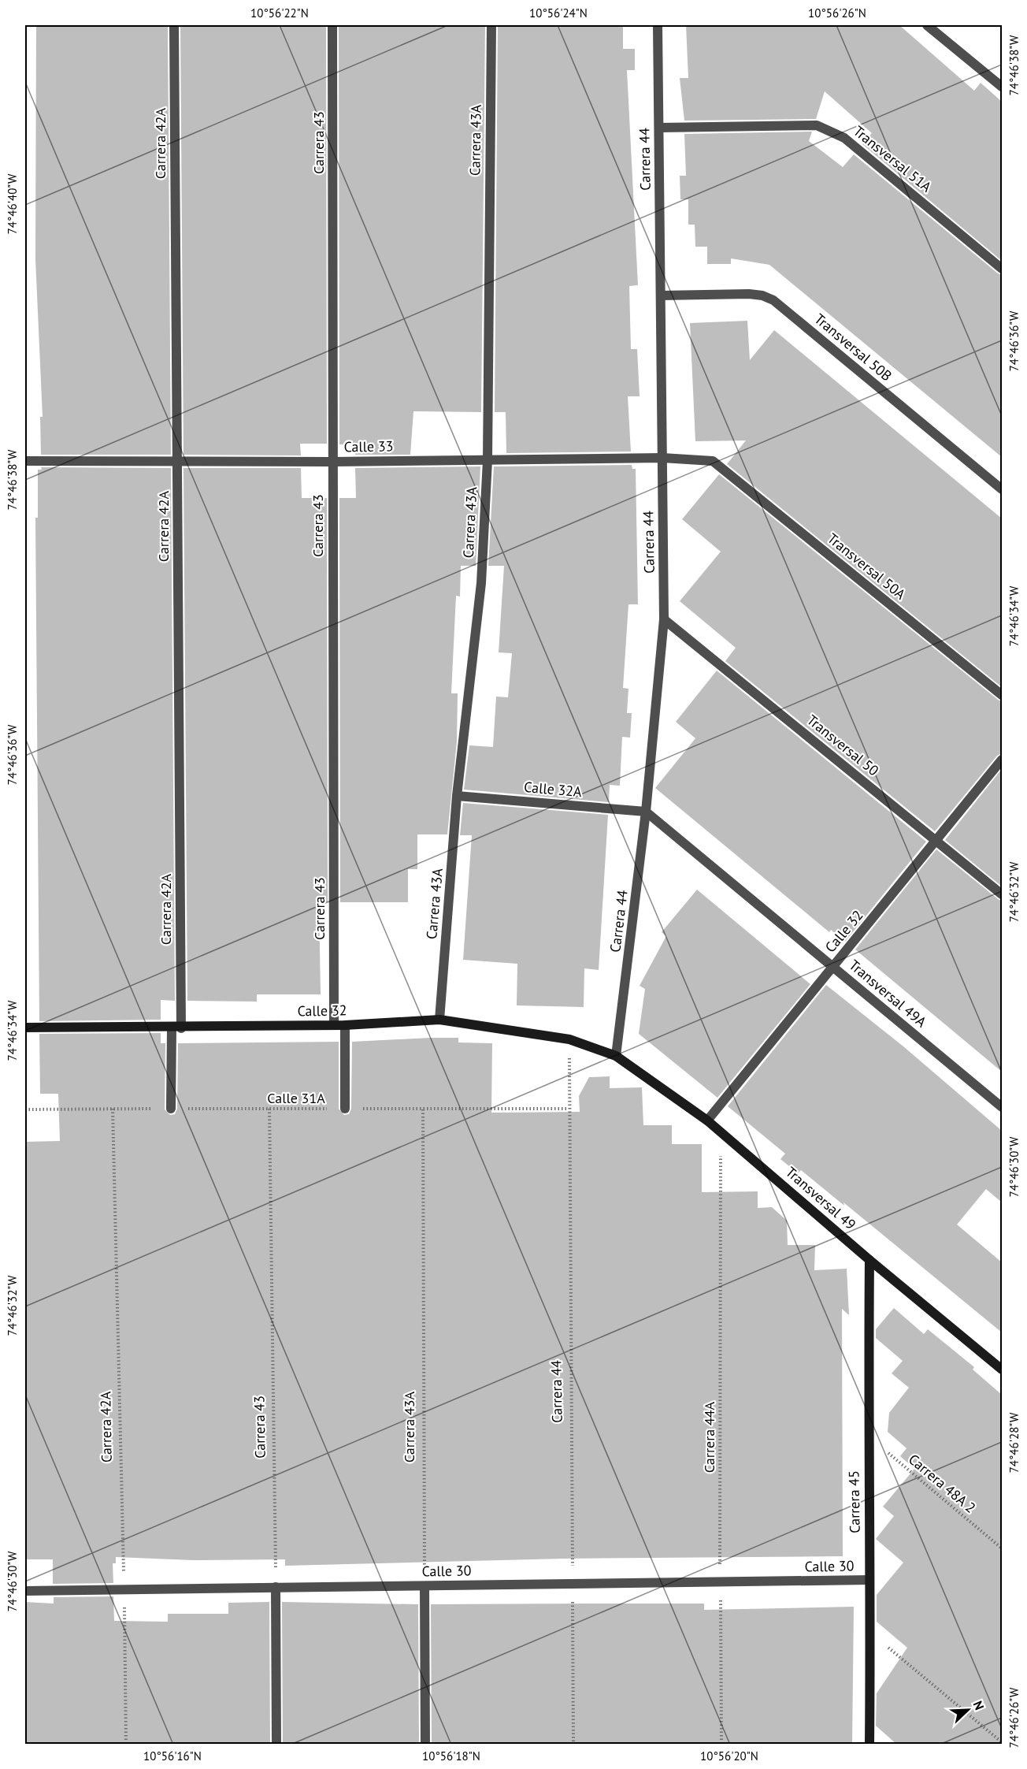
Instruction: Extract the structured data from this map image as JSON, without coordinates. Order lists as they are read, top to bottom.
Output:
{
  "streets": {
    "street": [
      "Carrera 43A",
      "Carrera 43",
      "Carrera 42A",
      "Carrera 44",
      "Transversal 51A",
      "Transversal 50B",
      "Calle 33",
      "Transversal 50A",
      "Transversal 50",
      "Calle 32A",
      "Calle 32",
      "Transversal 49A",
      "Transversal 49",
      "Carrera 45",
      "Calle 30"
    ],
    "path": ["Calle 31A", "Carrera 44A", "Carrera 48A 2"]
  },
  "crossings": [
    ["Carrera 43A", "Calle 33"],
    ["Carrera 43A", "Calle 32A"],
    ["Carrera 43A", "Calle 32"],
    ["Carrera 43A", "Calle 31A"],
    ["Carrera 43A", "Calle 30"],
    ["Carrera 43", "Calle 33"],
    ["Carrera 43", "Calle 32"],
    ["Carrera 43", "Calle 31A"],
    ["Carrera 43", "Calle 30"],
    ["Carrera 42A", "Calle 33"],
    ["Carrera 42A", "Calle 32"],
    ["Carrera 42A", "Calle 31A"],
    ["Carrera 42A", "Calle 30"],
    ["Carrera 44", "Transversal 51A"],
    ["Carrera 44", "Transversal 50B"],
    ["Carrera 44", "Calle 33"],
    ["Carrera 44", "Transversal 50"],
    ["Carrera 44", "Calle 32A"],
    ["Carrera 44", "Calle 32"],
    ["Carrera 44", "Transversal 49A"],
    ["Carrera 44", "Calle 31A"],
    ["Carrera 44", "Transversal 49"],
    ["Carrera 44", "Calle 30"],
    ["Calle 33", "Transversal 50A"],
    ["Transversal 50", "Calle 32"],
    ["Calle 32A", "Transversal 49A"],
    ["Calle 32", "Transversal 49A"],
    ["Calle 32", "Transversal 49"],
    ["Transversal 49", "Carrera 44A"],
    ["Transversal 49", "Carrera 45"],
    ["Carrera 44A", "Calle 30"],
    ["Carrera 48A 2", "Carrera 45"],
    ["Carrera 45", "Calle 30"]
  ],
  "north": "top right",
  "coordinates": [
    "10°56'22\"N",
    "10°56'24\"N",
    "10°56'26\"N",
    "74°46'38\"W",
    "74°46'40\"W",
    "74°46'36\"W",
    "74°46'34\"W",
    "74°46'32\"W",
    "74°46'30\"W",
    "74°46'28\"W",
    "74°46'26\"W",
    "10°56'16\"N",
    "10°56'18\"N",
    "10°56'20\"N"
  ]
}
